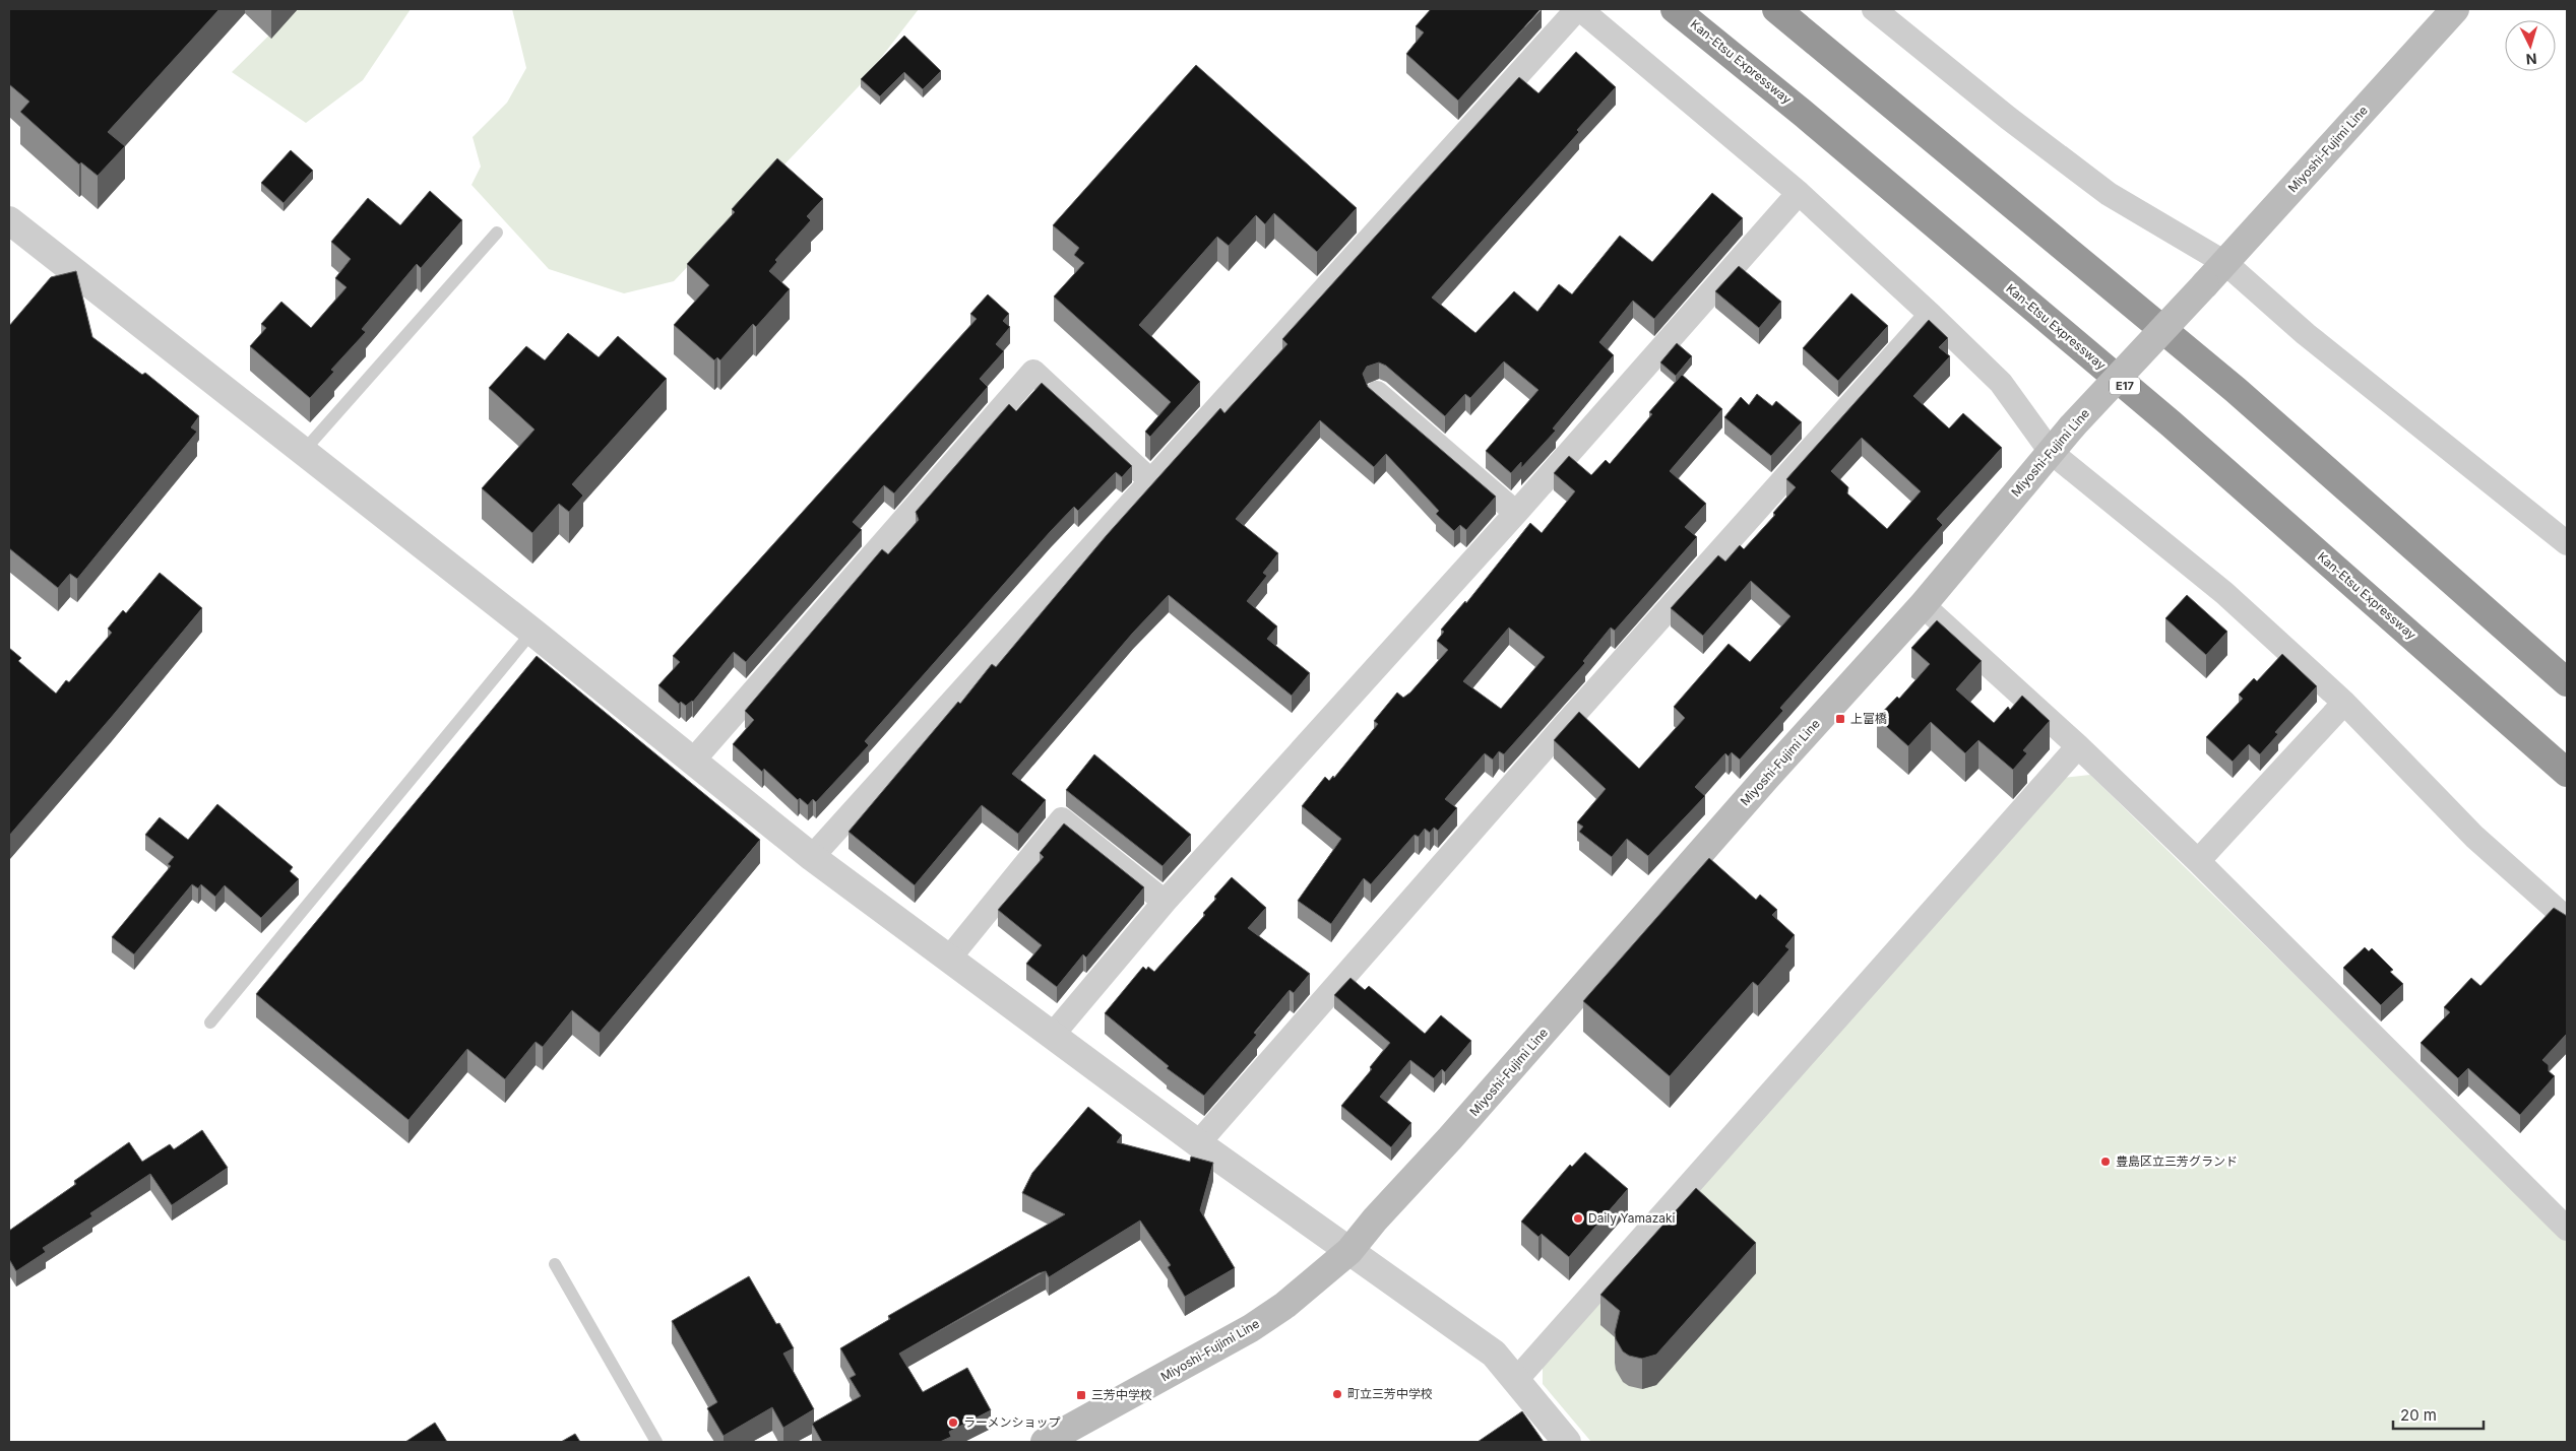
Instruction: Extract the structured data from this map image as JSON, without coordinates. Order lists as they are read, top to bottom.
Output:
{
  "streets": {
    "highway": ["Kan-Etsu Expressway", "E17"],
    "main road": ["Miyoshi-Fujimi Line"]
  },
  "places": {
    "transit": ["上富橋", "三芳中学校"],
    "other": [
      "豊島区立三芳グランド",
      "Daily Yamazaki",
      "町立三芳中学校",
      "ラーメンショップ"
    ]
  },
  "scale_bar": "20 m",
  "north": "bottom"
}
